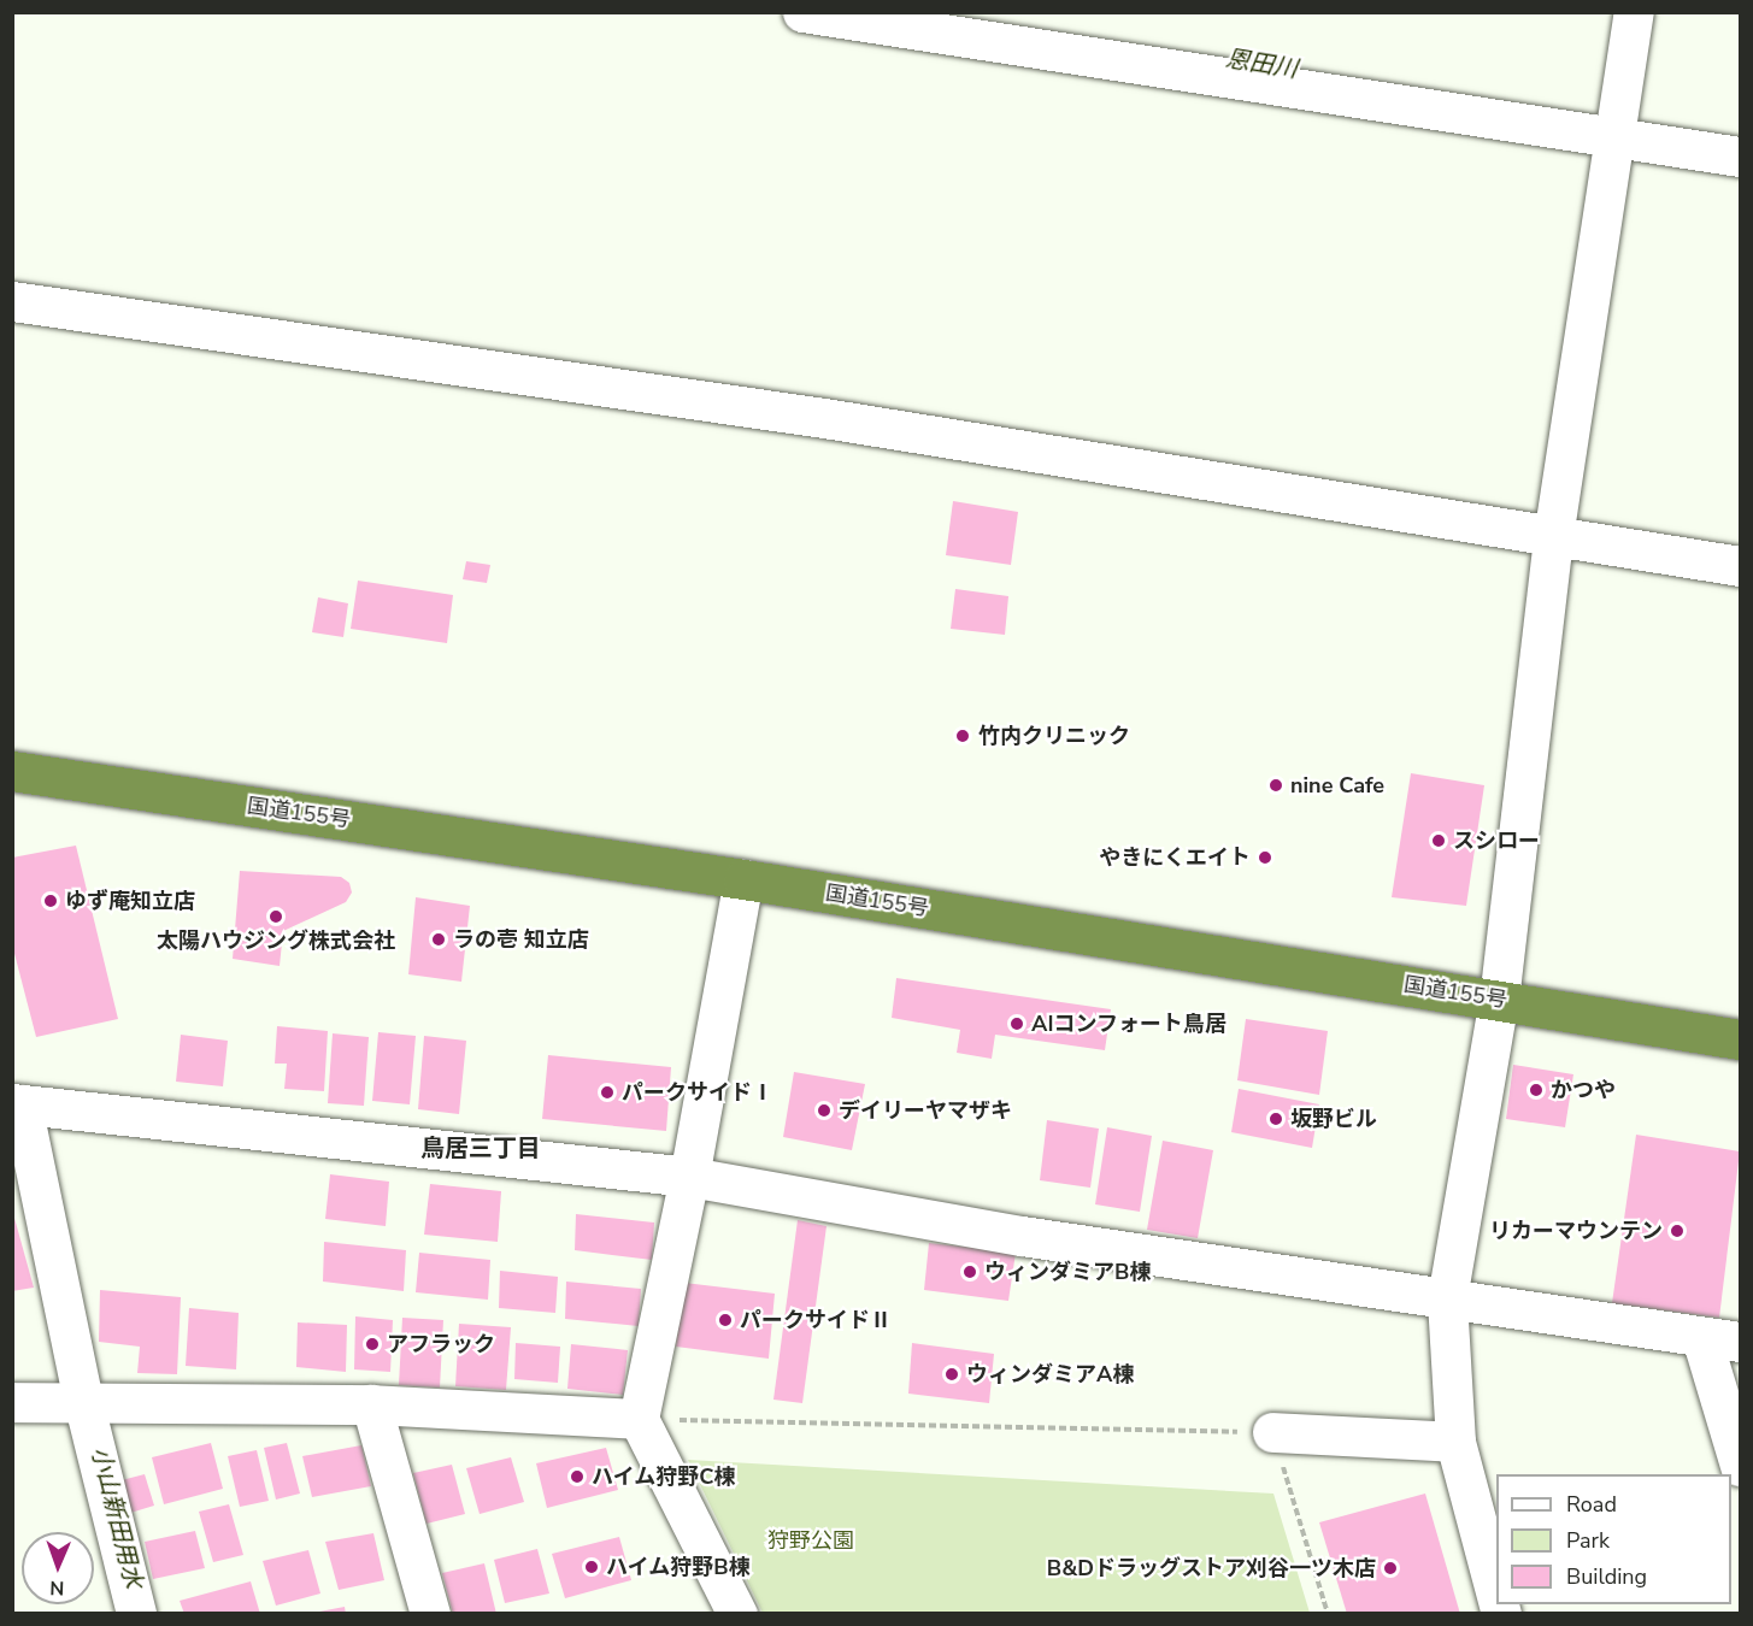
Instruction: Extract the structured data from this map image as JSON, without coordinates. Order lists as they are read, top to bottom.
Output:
{
  "streets": {
    "highway": ["国道155号"]
  },
  "districts": ["鳥居三丁目"],
  "water": ["恩田川", "小山新田用水"],
  "parks": ["狩野公園"],
  "places": [
    "竹内クリニック",
    "nine Cafe",
    "スシロー",
    "やきにくエイト",
    "ゆず庵知立店",
    "太陽ハウジング株式会社",
    "ラの壱 知立店",
    "AIコンフォート鳥居",
    "かつや",
    "パークサイドⅠ",
    "デイリーヤマザキ",
    "坂野ビル",
    "リカーマウンテン",
    "ウィンダミアB棟",
    "パークサイドⅡ",
    "アフラック",
    "ウィンダミアA棟",
    "ハイム狩野C棟",
    "ハイム狩野B棟",
    "B&Dドラッグストア刈谷一ツ木店"
  ],
  "legend": ["Road", "Park", "Building"],
  "north": "bottom"
}
